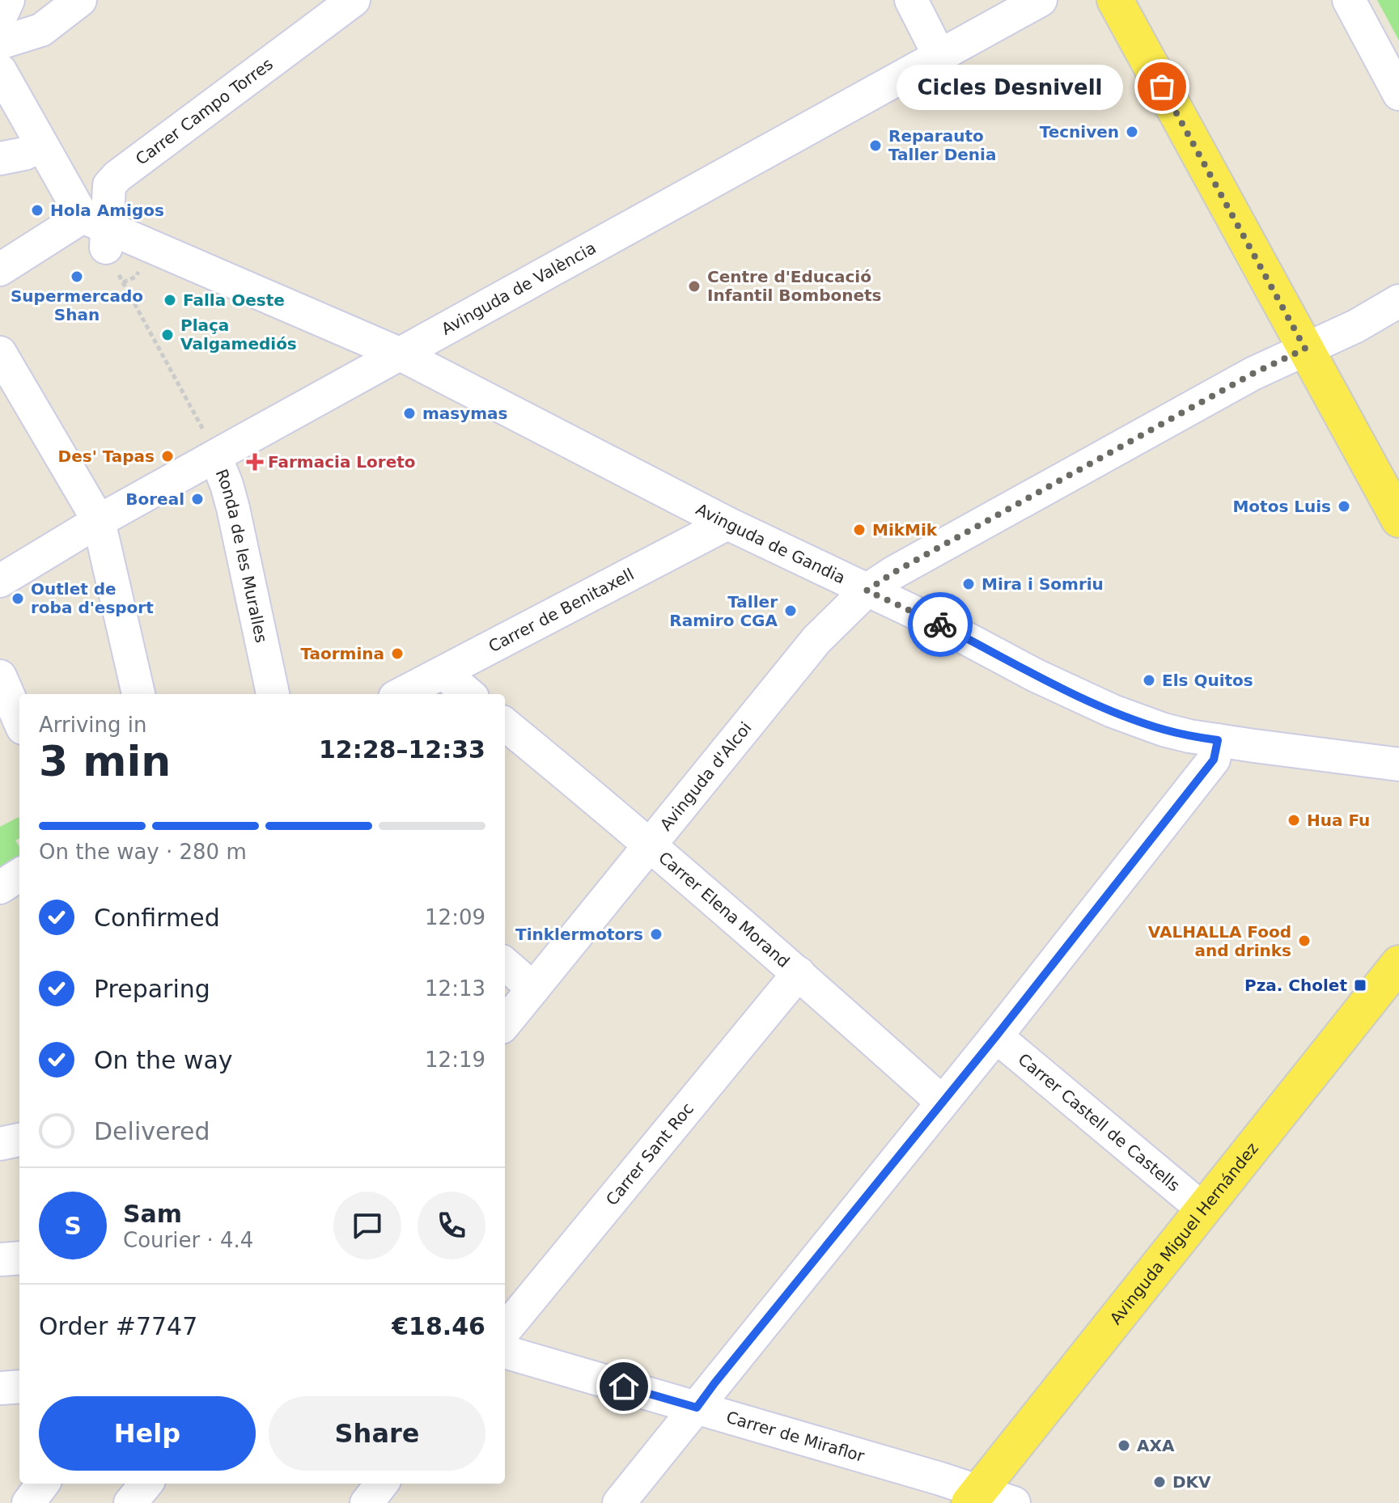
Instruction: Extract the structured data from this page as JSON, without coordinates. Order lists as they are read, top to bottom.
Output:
{
  "streets": {
    "main road": ["Avinguda Miguel Hernández"],
    "street": [
      "Carrer Campo Torres",
      "Avinguda de València",
      "Avinguda de Gandia",
      "Ronda de les Muralles",
      "Carrer de Benitaxell",
      "Avinguda d'Alcoi",
      "Carrer Elena Morand",
      "Carrer Castell de Castells",
      "Carrer Sant Roc",
      "Carrer de Miraflor"
    ]
  },
  "crossings": [
    ["Carrer Campo Torres", "Avinguda de Gandia"],
    ["Carrer Campo Torres", "Ronda de les Muralles"],
    ["Avinguda de València", "Avinguda de Gandia"],
    ["Avinguda de València", "Ronda de les Muralles"],
    ["Avinguda de Gandia", "Ronda de les Muralles"],
    ["Avinguda de Gandia", "Carrer de Benitaxell"],
    ["Avinguda de Gandia", "Avinguda d'Alcoi"],
    ["Avinguda d'Alcoi", "Carrer Elena Morand"],
    ["Carrer Elena Morand", "Carrer Sant Roc"],
    ["Carrer Castell de Castells", "Avinguda Miguel Hernández"],
    ["Avinguda Miguel Hernández", "Carrer de Miraflor"]
  ],
  "places": {
    "other": [
      "Cicles Desnivell",
      "Tecniven",
      "Reparauto Taller Denia",
      "Hola Amigos",
      "Supermercado Shan",
      "Centre d'Educació Infantil Bombonets",
      "Falla Oeste",
      "Plaça Valgamediós",
      "masymas",
      "Des' Tapas",
      "Boreal",
      "Motos Luis",
      "MikMik",
      "Mira i Somriu",
      "Outlet de roba d'esport",
      "Taller Ramiro CGA",
      "Taormina",
      "Els Quitos",
      "Hua Fu",
      "Tinklermotors",
      "VALHALLA Food and drinks",
      "AXA",
      "DKV"
    ],
    "health": ["Farmacia Loreto"],
    "transit": ["Pza. Cholet"]
  },
  "page": {
    "bubble": "Cicles Desnivell",
    "heading": ["3 min", "Arriving in", "12:28–12:33"],
    "panel": [
      "Sam",
      "Courier · 4.4",
      "Order #7747",
      "€18.46"
    ],
    "bar": "On the way · 280 m",
    "list": [
      ["Confirmed", "12:09"],
      ["Preparing", "12:13"],
      ["On the way", "12:19"],
      "Delivered"
    ],
    "round": "S",
    "buttons": ["Help", "Share"]
  }
}
